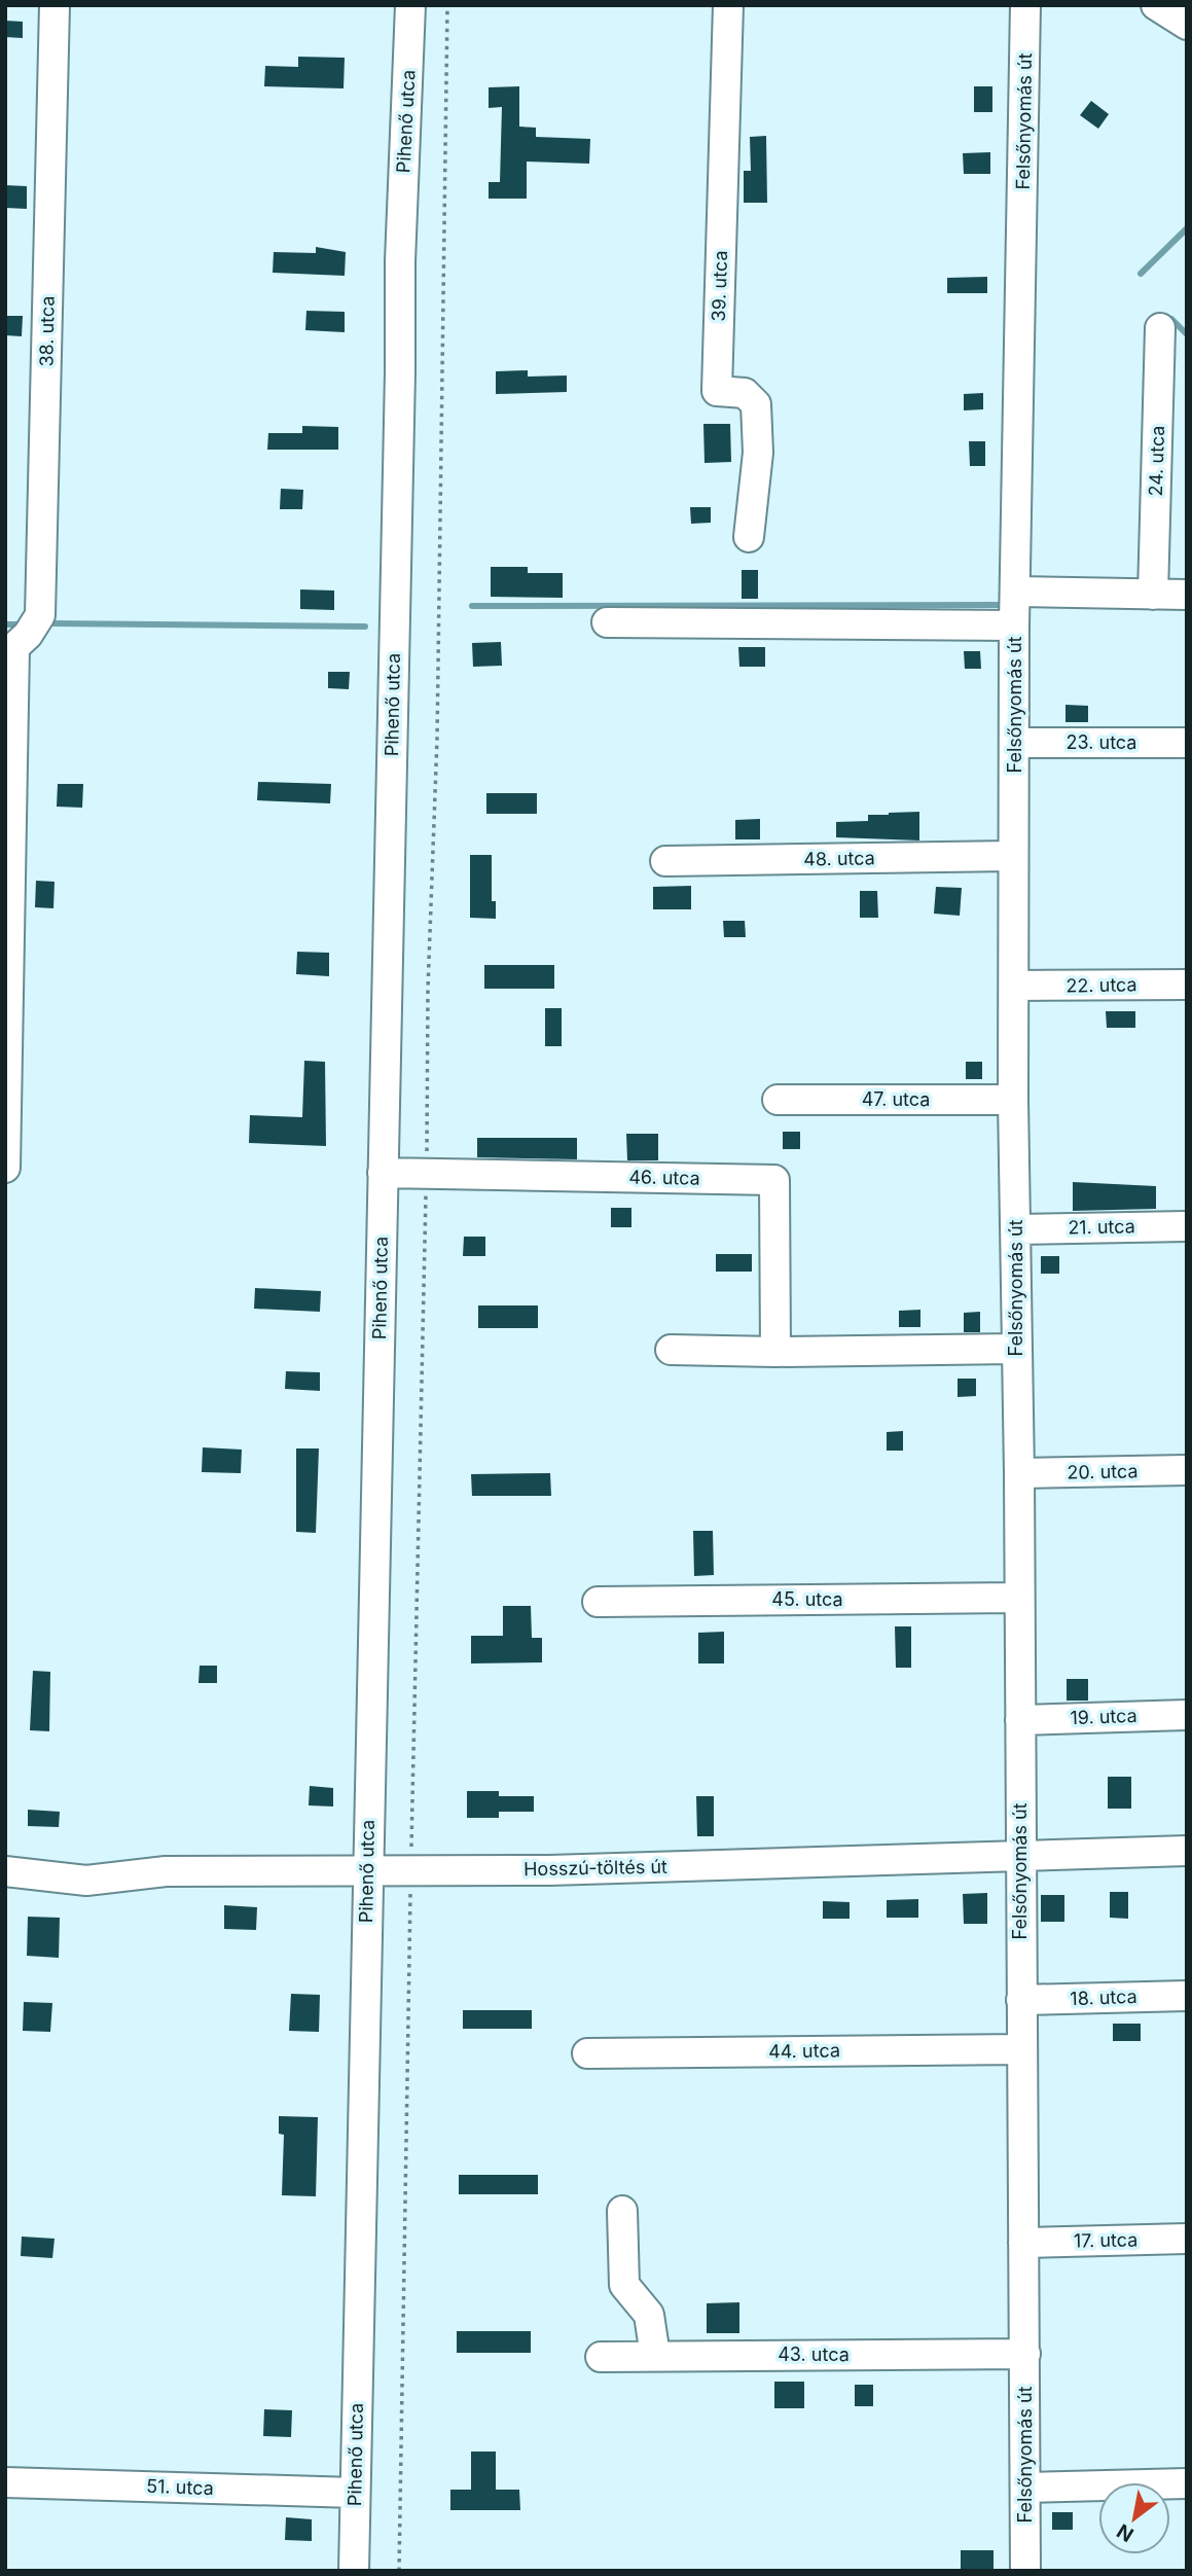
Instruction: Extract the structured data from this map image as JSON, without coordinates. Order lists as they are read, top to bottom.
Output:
{
  "streets": {
    "street": [
      "Pihenő utca",
      "Felsőnyomás út",
      "39. utca",
      "38. utca",
      "24. utca",
      "23. utca",
      "48. utca",
      "22. utca",
      "47. utca",
      "46. utca",
      "21. utca",
      "20. utca",
      "45. utca",
      "19. utca",
      "Hosszú-töltés út",
      "18. utca",
      "44. utca",
      "17. utca",
      "43. utca",
      "51. utca"
    ]
  },
  "crossings": [
    ["Pihenő utca", "46. utca"],
    ["Pihenő utca", "Hosszú-töltés út"],
    ["Pihenő utca", "51. utca"],
    ["Felsőnyomás út", "23. utca"],
    ["Felsőnyomás út", "48. utca"],
    ["Felsőnyomás út", "22. utca"],
    ["Felsőnyomás út", "47. utca"],
    ["Felsőnyomás út", "21. utca"],
    ["Felsőnyomás út", "20. utca"],
    ["Felsőnyomás út", "45. utca"],
    ["Felsőnyomás út", "19. utca"],
    ["Felsőnyomás út", "Hosszú-töltés út"],
    ["Felsőnyomás út", "18. utca"],
    ["Felsőnyomás út", "44. utca"],
    ["Felsőnyomás út", "17. utca"],
    ["Felsőnyomás út", "43. utca"]
  ],
  "north": "bottom left"
}
